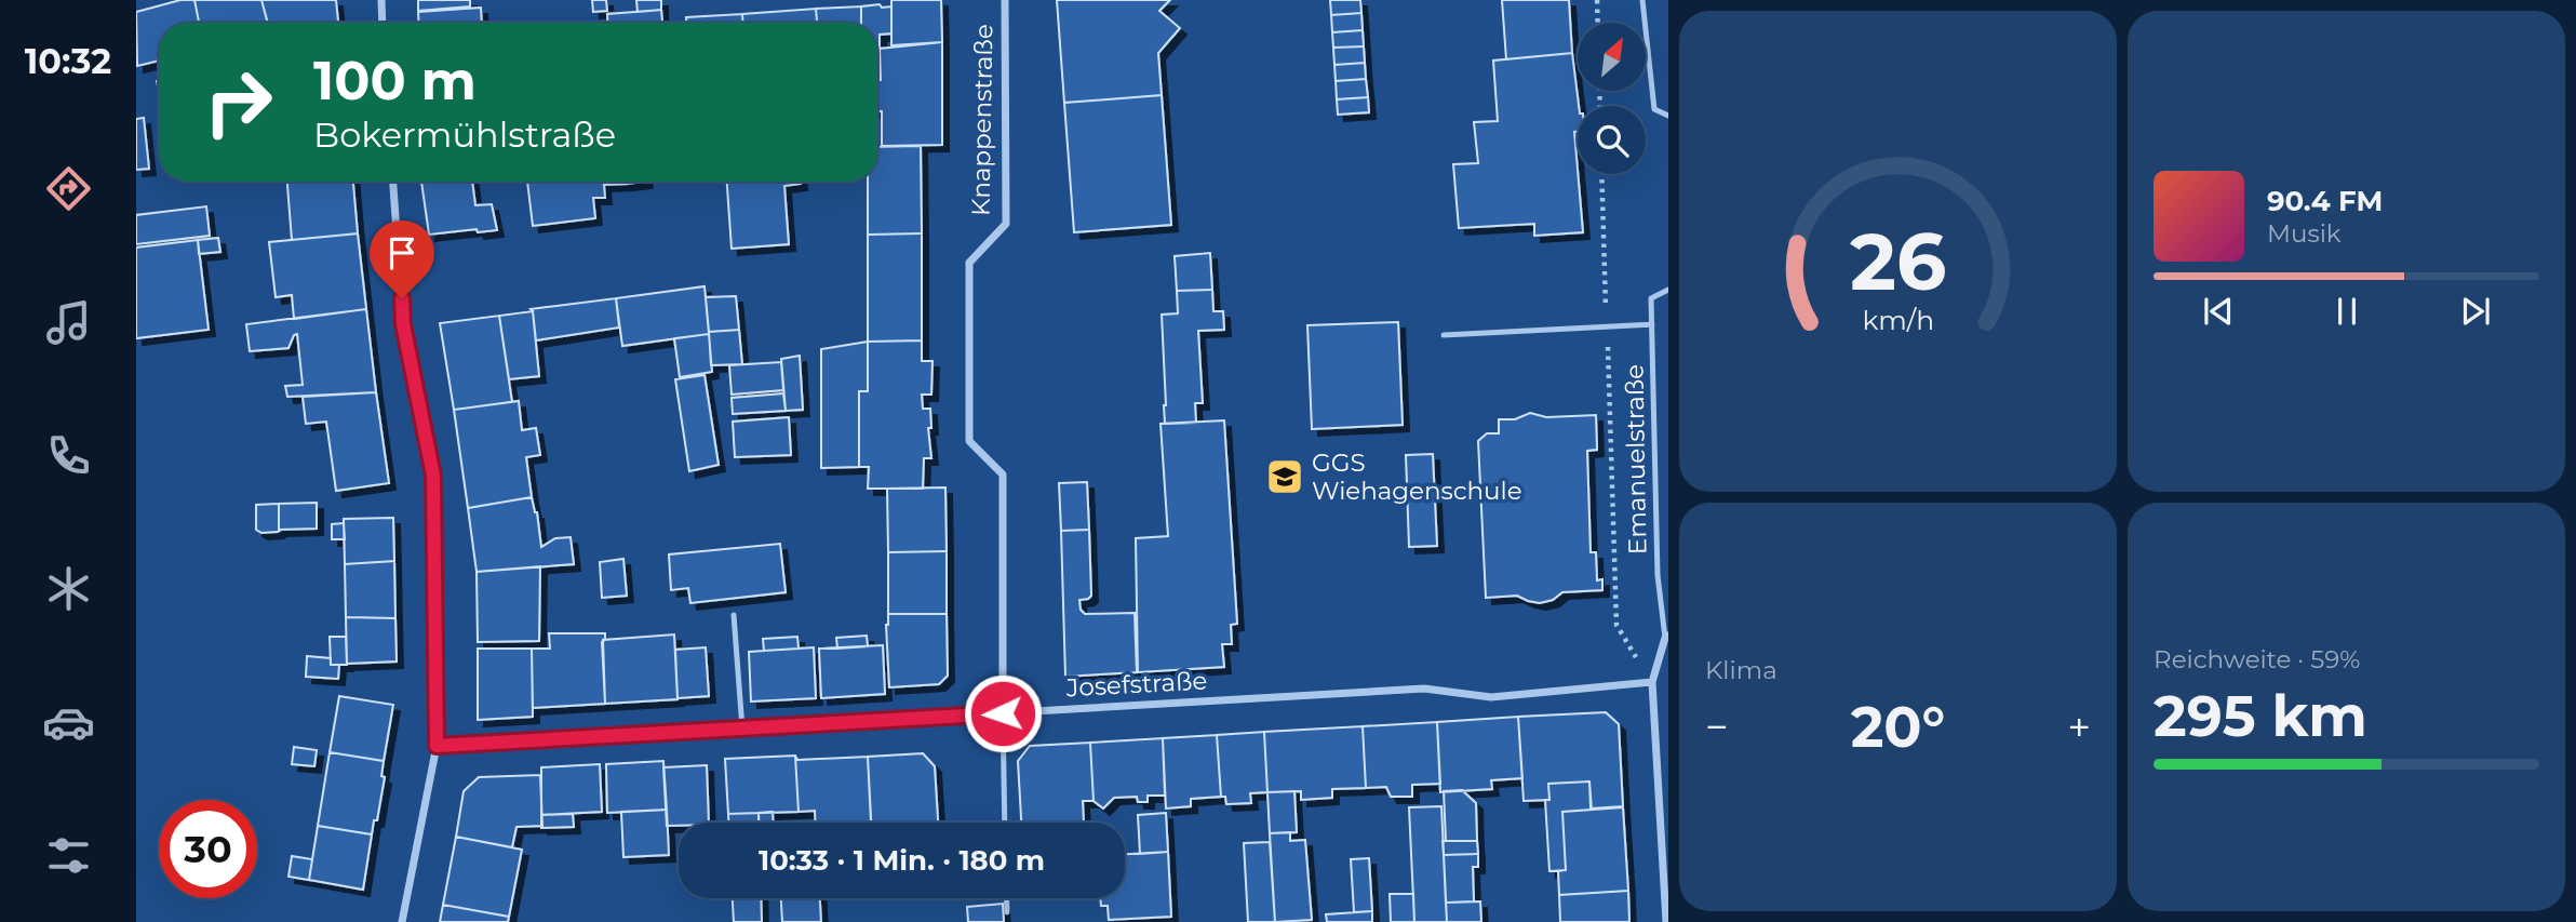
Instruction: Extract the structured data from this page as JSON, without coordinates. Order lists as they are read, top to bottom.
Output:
{
  "streets": {
    "street": ["Knappenstraße", "Josefstraße"],
    "lane": ["Emanuelstraße"]
  },
  "crossings": [
    ["Knappenstraße", "Josefstraße"]
  ],
  "places": {
    "school or university": ["GGS Wiehagenschule"]
  },
  "north": "top right",
  "page": {
    "tabs": "10:32",
    "turn": ["100 m", "Bokermühlstraße"],
    "song": ["90.4 FM", "Musik"],
    "tile": [
      "Klima",
      ["Reichweite · 59%", "295 km"]
    ],
    "heat": ["−", "20°", "+"],
    "limit": "30",
    "trip": "10:33 · 1 Min. · 180 m",
    "gauge": ["26", "km/h"]
  }
}
